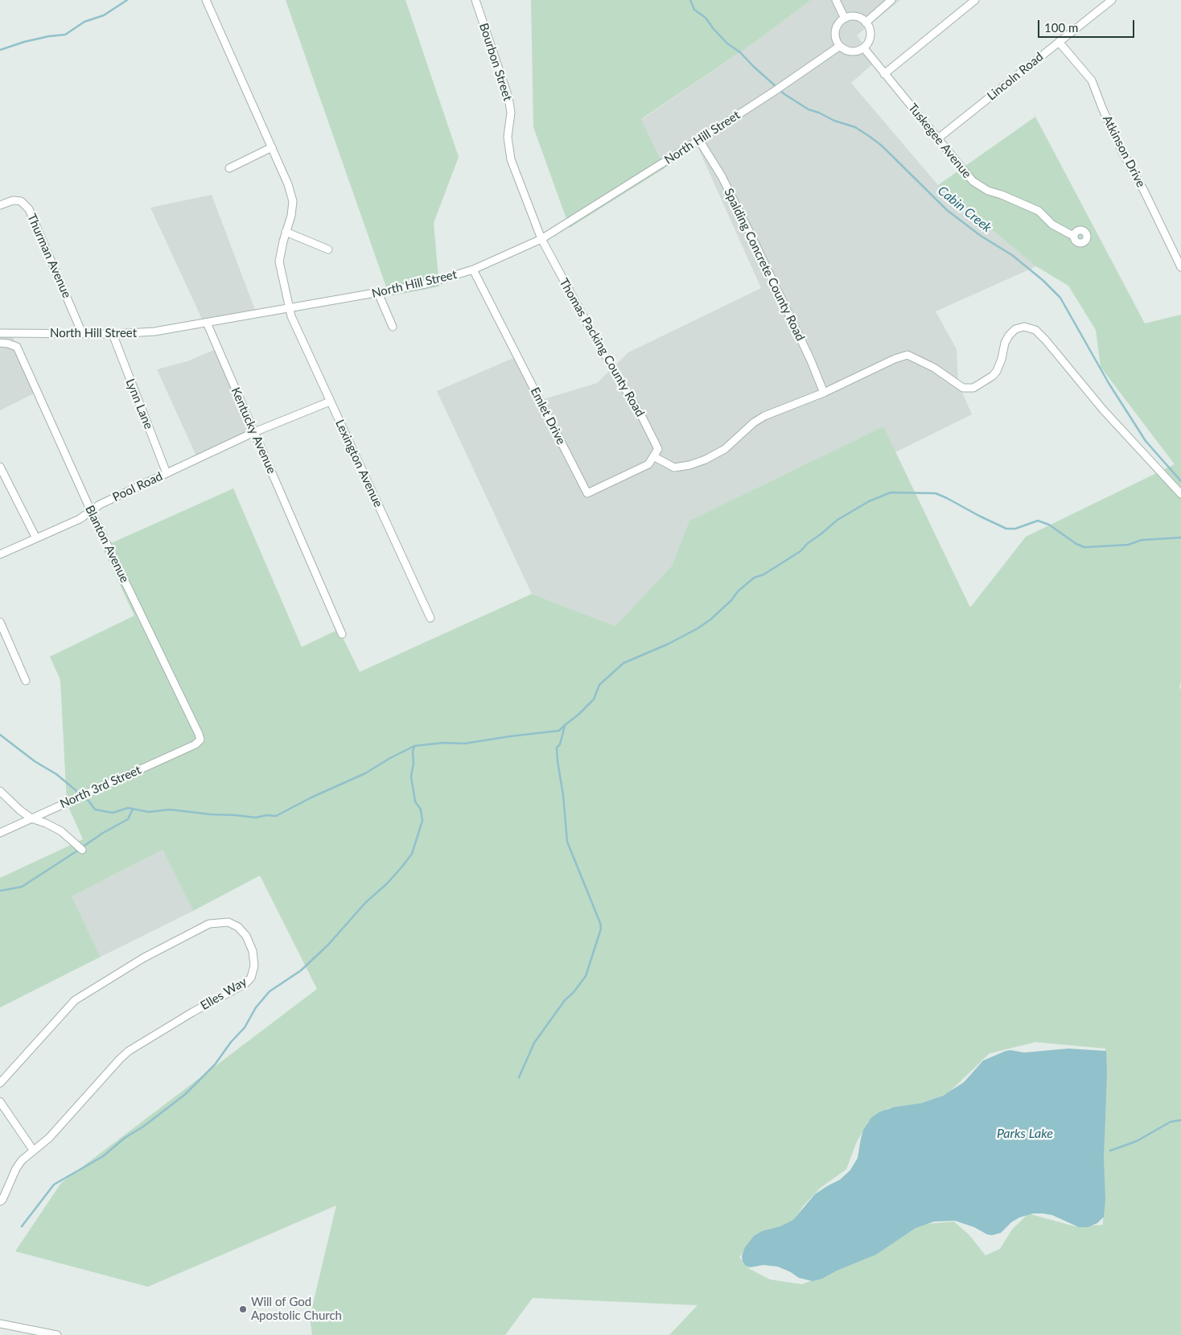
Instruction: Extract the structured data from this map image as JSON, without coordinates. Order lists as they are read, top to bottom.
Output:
{
  "streets": {
    "street": [
      "Bourbon Street",
      "Lincoln Road",
      "North Hill Street",
      "Tuskegee Avenue",
      "Atkinson Drive",
      "Thurman Avenue",
      "Spalding Concrete County Road",
      "Thomas Packing County Road",
      "Lynn Lane",
      "Emlet Drive",
      "Kentucky Avenue",
      "Lexington Avenue",
      "Pool Road",
      "Blanton Avenue",
      "North 3rd Street",
      "Elles Way"
    ]
  },
  "crossings": [
    ["Bourbon Street", "North Hill Street"],
    ["Bourbon Street", "Thomas Packing County Road"],
    ["Lincoln Road", "Tuskegee Avenue"],
    ["Lincoln Road", "Atkinson Drive"],
    ["North Hill Street", "Tuskegee Avenue"],
    ["North Hill Street", "Thurman Avenue"],
    ["North Hill Street", "Spalding Concrete County Road"],
    ["North Hill Street", "Thomas Packing County Road"],
    ["North Hill Street", "Lynn Lane"],
    ["North Hill Street", "Emlet Drive"],
    ["North Hill Street", "Kentucky Avenue"],
    ["North Hill Street", "Lexington Avenue"],
    ["Thomas Packing County Road", "Emlet Drive"],
    ["Lynn Lane", "Pool Road"],
    ["Kentucky Avenue", "Pool Road"],
    ["Lexington Avenue", "Pool Road"],
    ["Pool Road", "Blanton Avenue"],
    ["Blanton Avenue", "North 3rd Street"]
  ],
  "water": ["Cabin Creek", "Parks Lake"],
  "places": ["Will of God Apostolic Church"],
  "scale_bar": "100 m"
}
